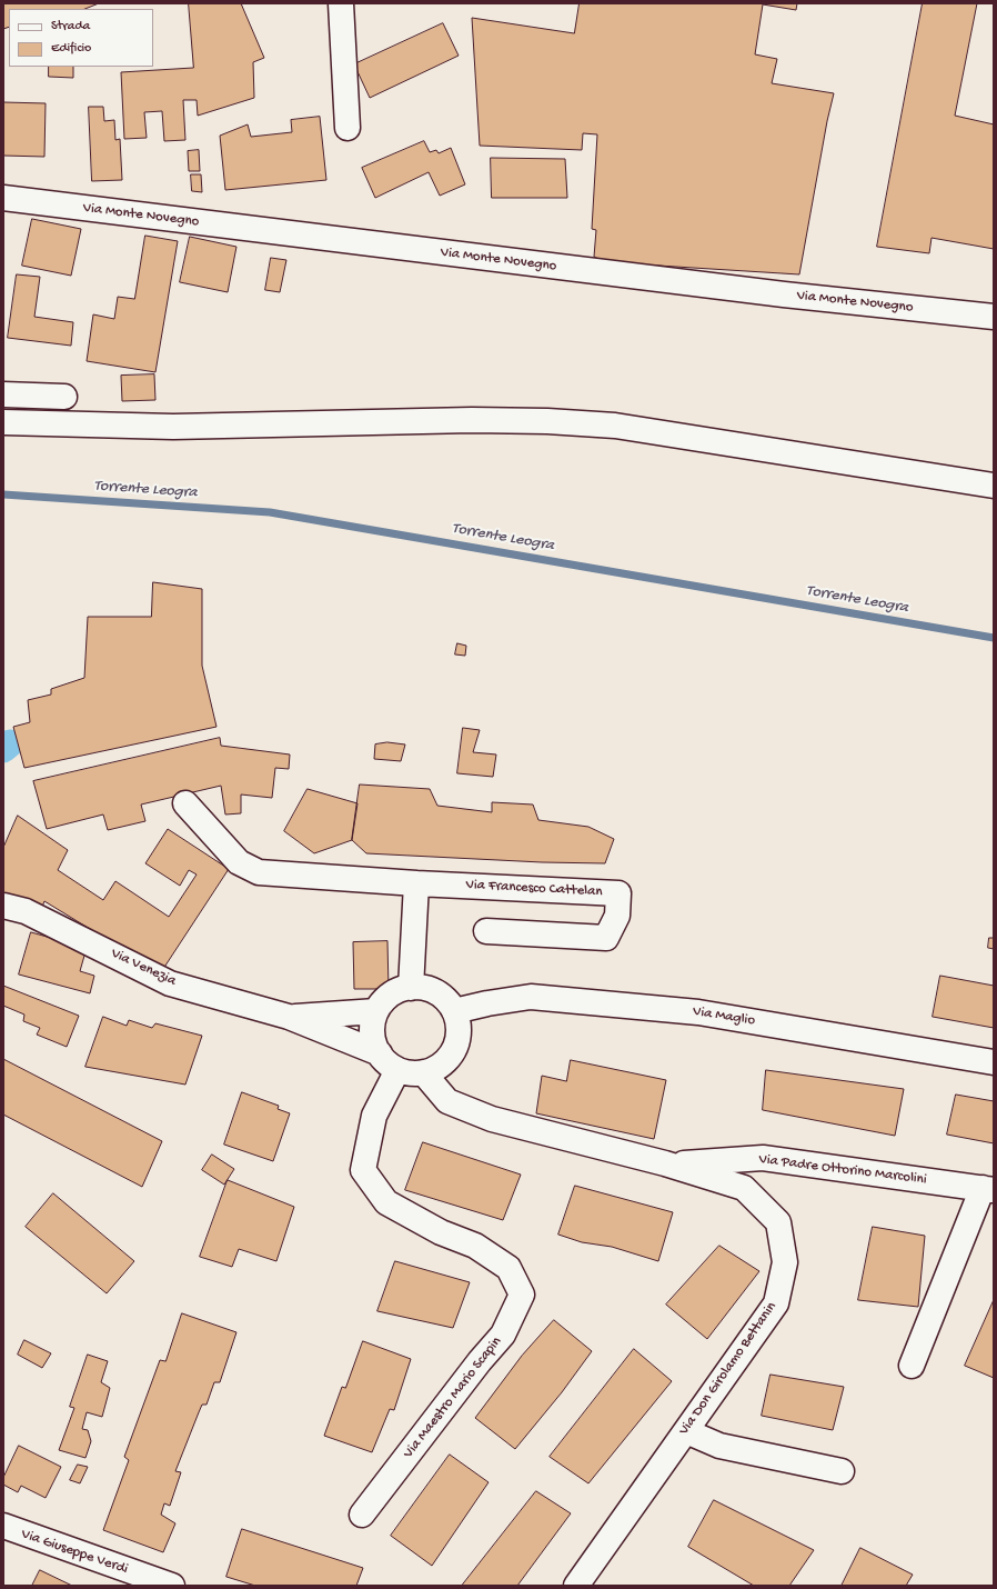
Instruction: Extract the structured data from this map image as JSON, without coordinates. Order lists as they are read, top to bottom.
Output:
{
  "streets": {
    "street": [
      "Via Monte Novegno",
      "Via Francesco Cattelan",
      "Via Venezia",
      "Via Maglio",
      "Via Padre Ottorino Marcolini",
      "Via Don Girolamo Bettanin",
      "Via Maestro Mario Scapin",
      "Via Giuseppe Verdi"
    ]
  },
  "crossings": [
    ["Via Venezia", "Via Maglio"],
    ["Via Venezia", "Via Don Girolamo Bettanin"],
    ["Via Venezia", "Via Maestro Mario Scapin"],
    ["Via Maglio", "Via Don Girolamo Bettanin"],
    ["Via Maglio", "Via Maestro Mario Scapin"],
    ["Via Padre Ottorino Marcolini", "Via Don Girolamo Bettanin"],
    ["Via Don Girolamo Bettanin", "Via Maestro Mario Scapin"]
  ],
  "water": ["Torrente Leogra"],
  "legend": ["Strada", "Edificio"]
}
